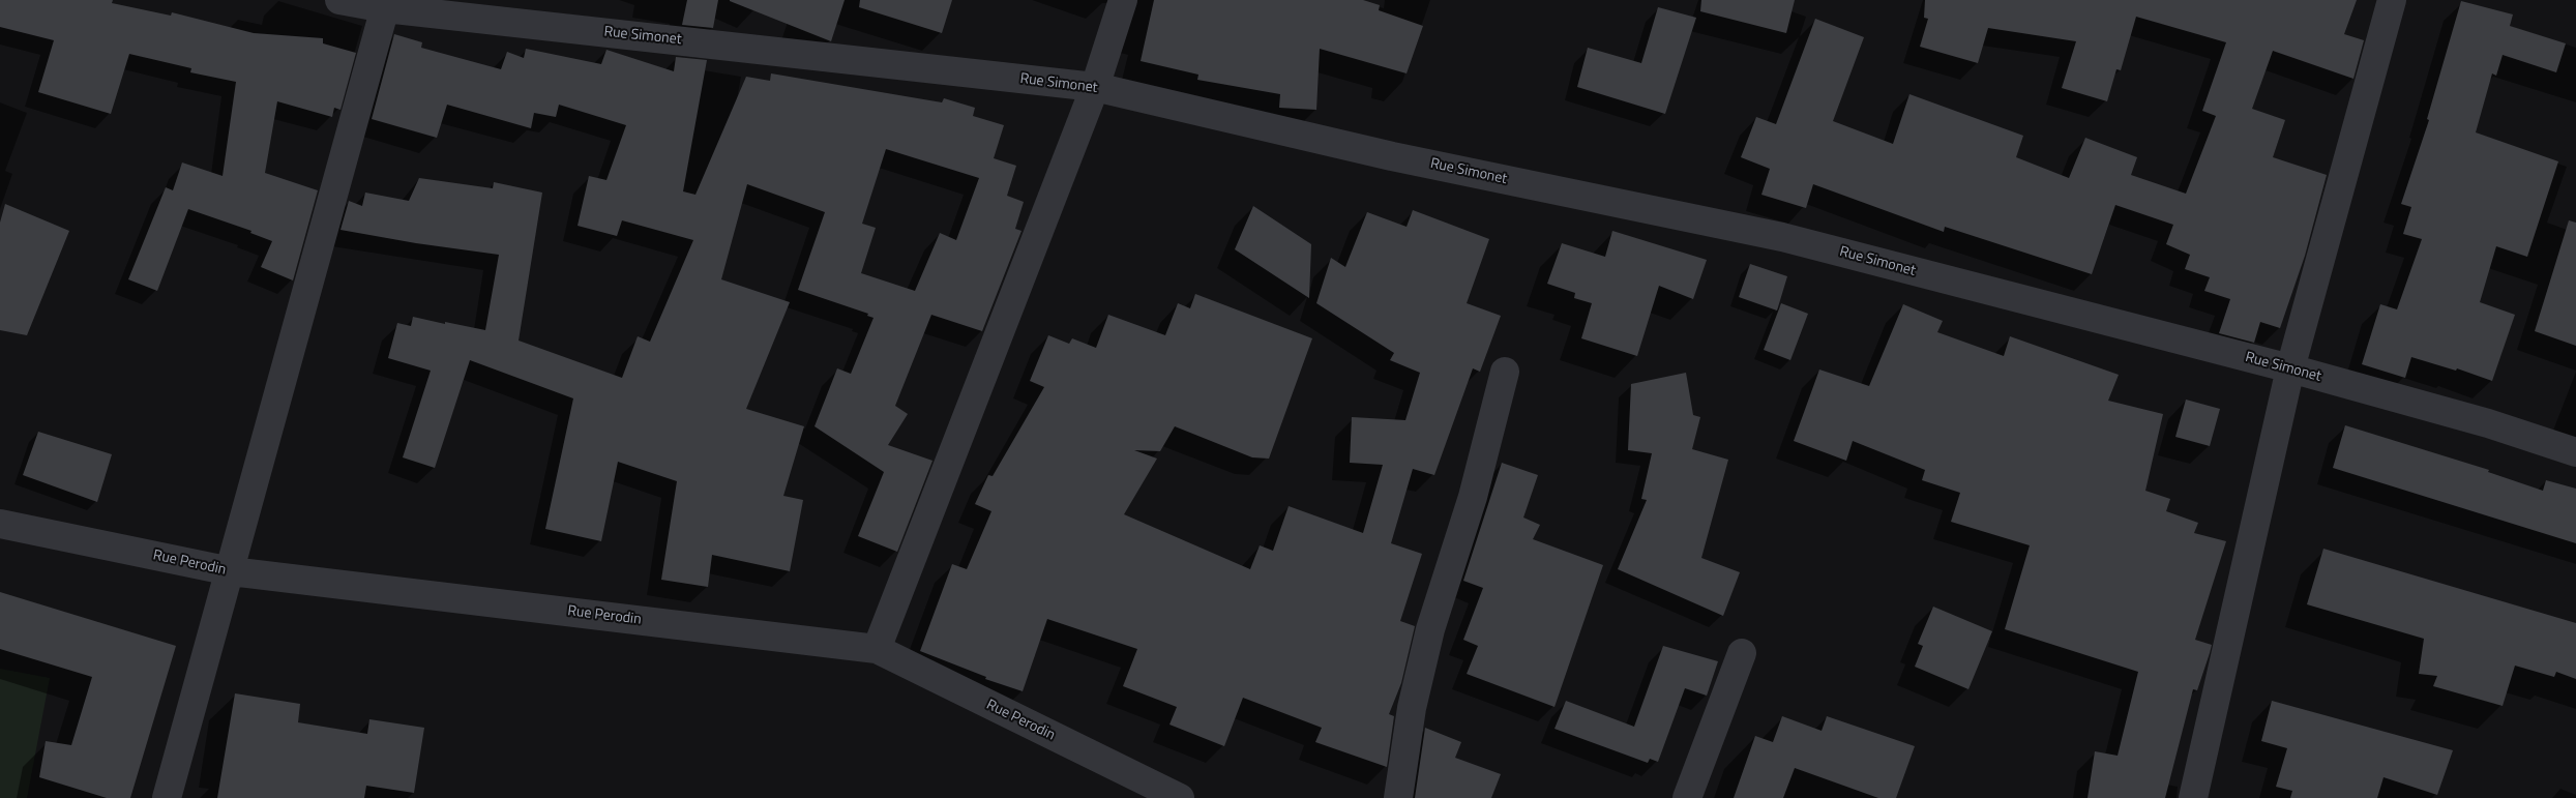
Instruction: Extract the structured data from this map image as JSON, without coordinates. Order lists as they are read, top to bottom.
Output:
{
  "streets": {
    "street": ["Rue Simonet", "Rue Perodin"]
  }
}
